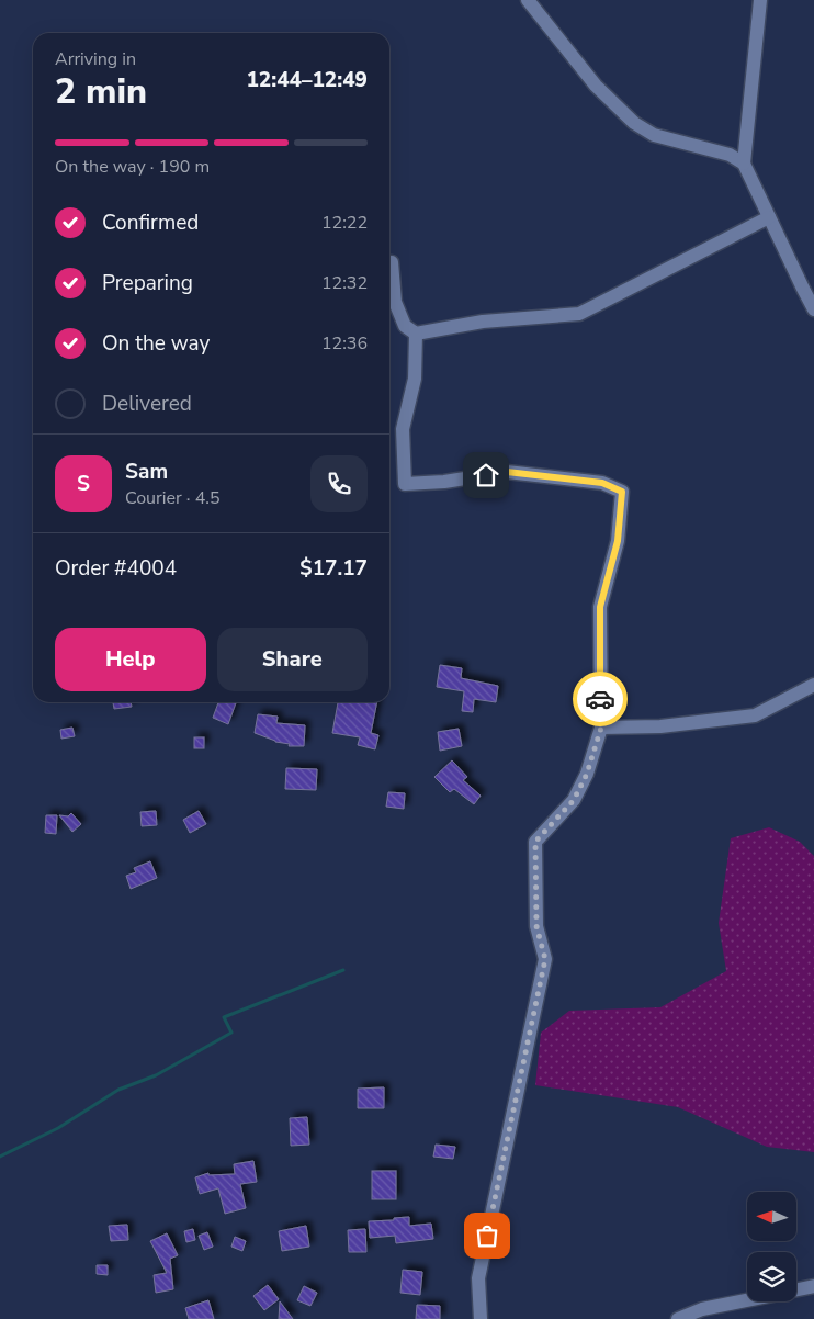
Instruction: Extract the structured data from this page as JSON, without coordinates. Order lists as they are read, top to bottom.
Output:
{
  "north": "left",
  "page": {
    "heading": ["2 min", "Arriving in", "12:44–12:49"],
    "panel": [
      "Sam",
      "Courier · 4.5",
      "Order #4004",
      "$17.17"
    ],
    "bar": "On the way · 190 m",
    "list": [
      ["Confirmed", "12:22"],
      ["Preparing", "12:32"],
      ["On the way", "12:36"],
      "Delivered"
    ],
    "round": "S",
    "buttons": ["Help", "Share"]
  }
}
